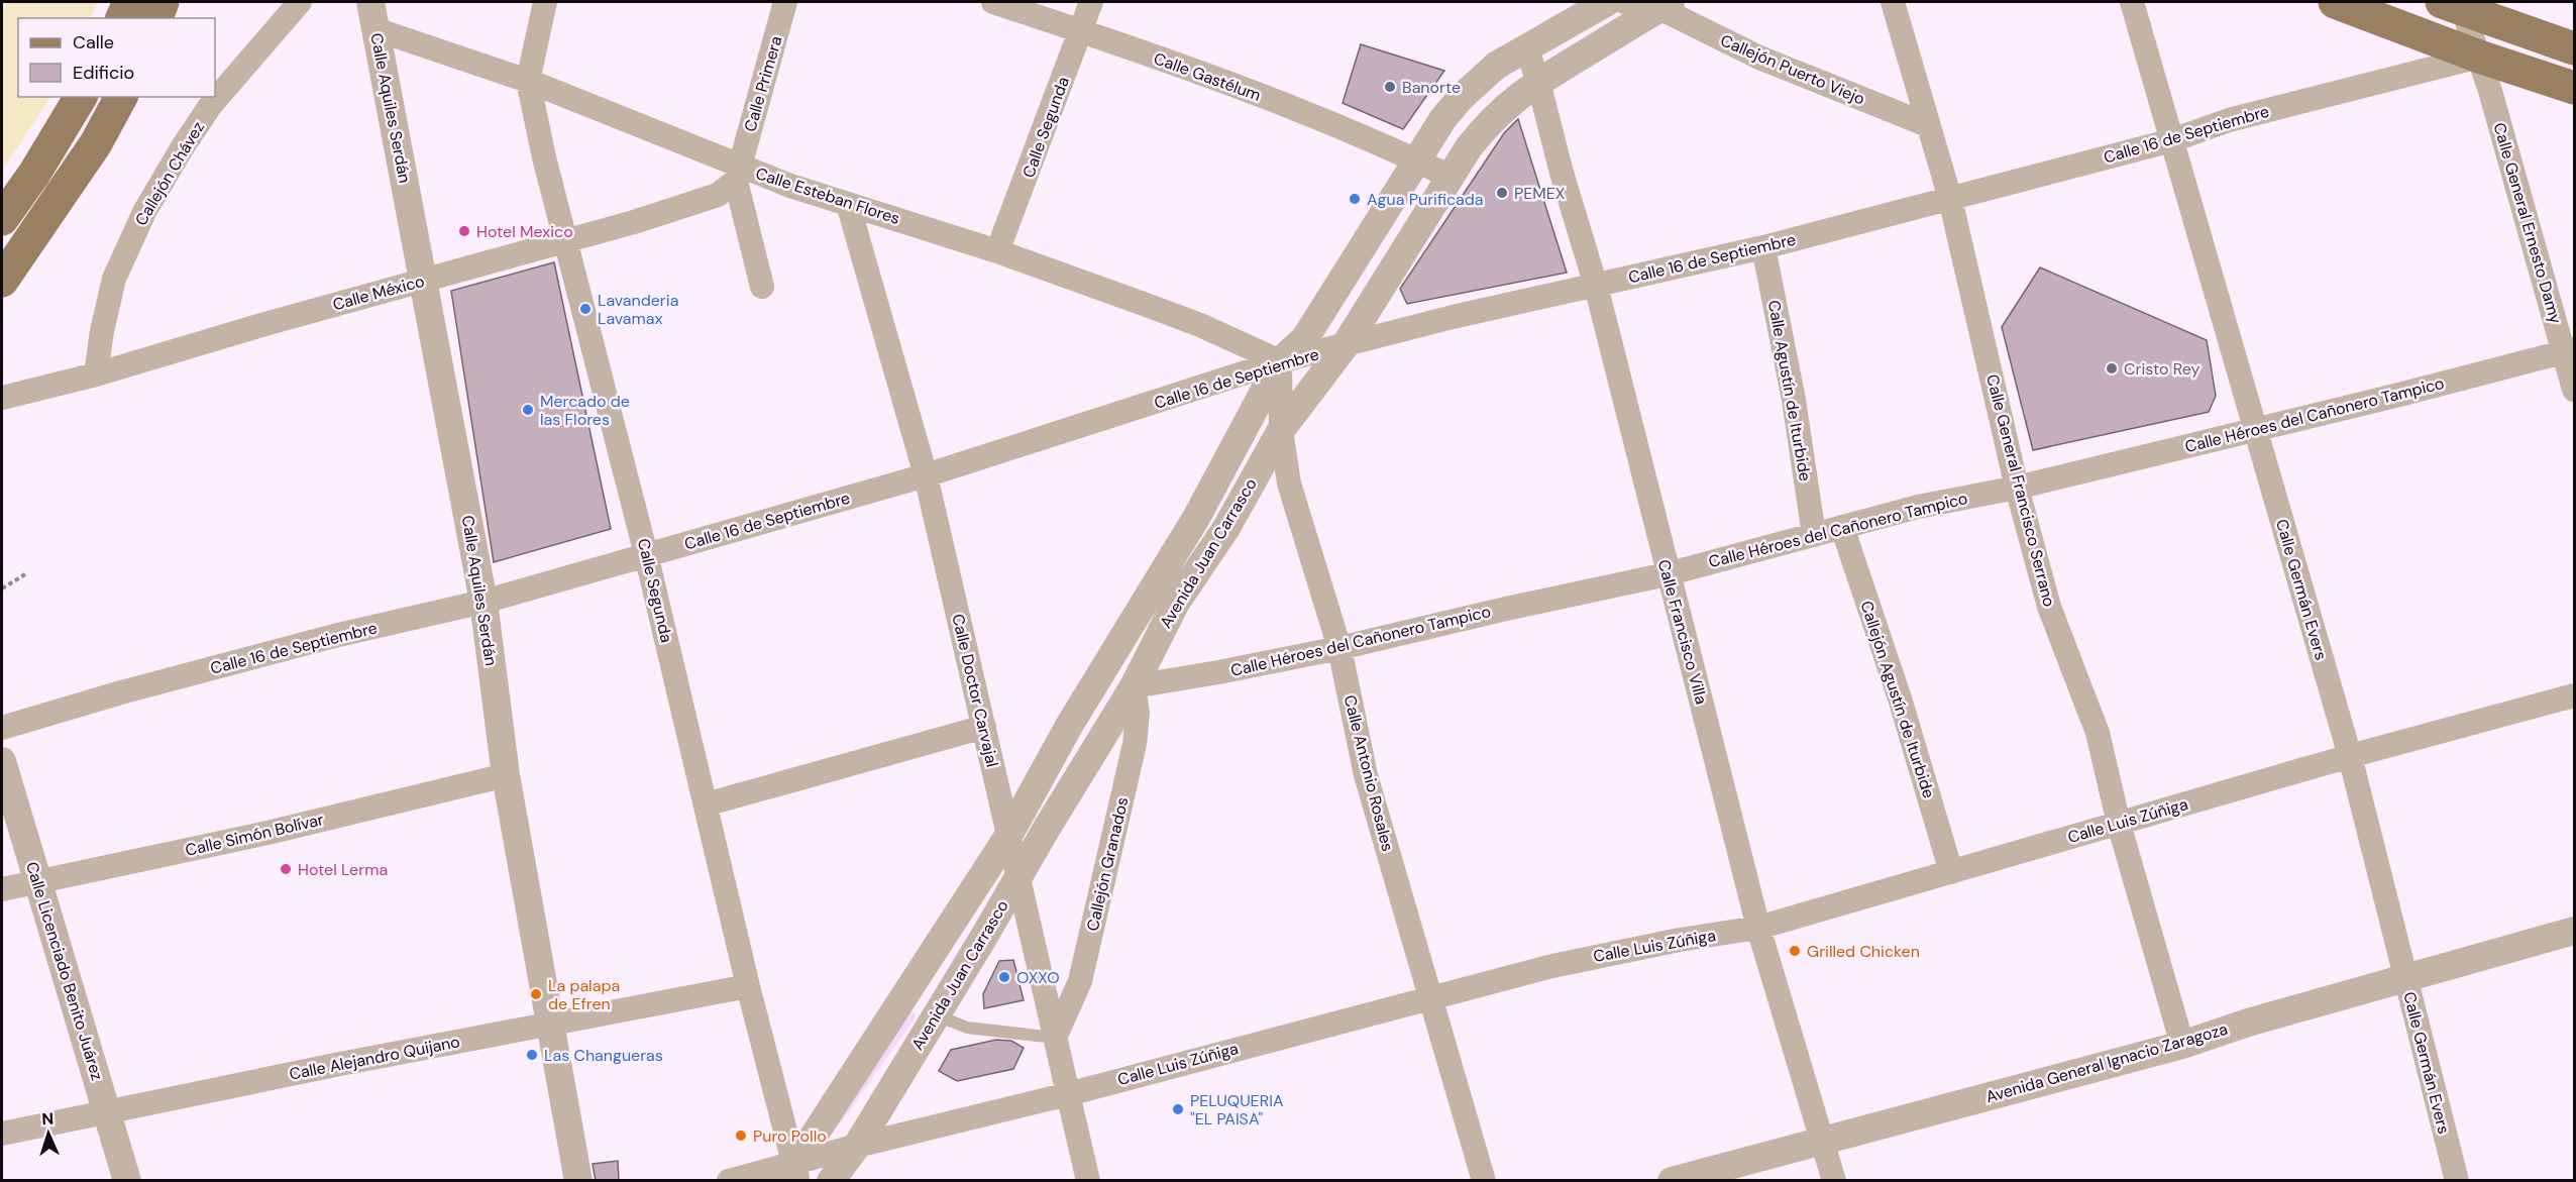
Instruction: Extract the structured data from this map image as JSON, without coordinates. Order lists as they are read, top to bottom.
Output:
{
  "streets": {
    "street": [
      "Callejón Puerto Viejo",
      "Calle Gastélum",
      "Calle Primera",
      "Calle Aquiles Serdán",
      "Calle Segunda",
      "Calle 16 de Septiembre",
      "Callejón Chávez",
      "Calle Esteban Flores",
      "Calle General Ernesto Damy",
      "Calle México",
      "Calle Agustín de Iturbide",
      "Calle Héroes del Cañonero Tampico",
      "Calle General Francisco Serrano",
      "Avenida Juan Carrasco",
      "Calle Germán Evers",
      "Calle Francisco Villa",
      "Calle Doctor Carvajal",
      "Callejón Agustín de Iturbide",
      "Calle Antonio Rosales",
      "Calle Luis Zúñiga",
      "Calle Simón Bolívar",
      "Callejón Granados",
      "Calle Licenciado Benito Juárez",
      "Calle Alejandro Quijano",
      "Avenida General Ignacio Zaragoza"
    ]
  },
  "crossings": [
    ["Callejón Puerto Viejo", "Calle General Francisco Serrano"],
    ["Callejón Puerto Viejo", "Avenida Juan Carrasco"],
    ["Calle Gastélum", "Calle Segunda"],
    ["Calle Gastélum", "Avenida Juan Carrasco"],
    ["Calle Primera", "Calle Esteban Flores"],
    ["Calle Primera", "Calle México"],
    ["Calle Aquiles Serdán", "Calle 16 de Septiembre"],
    ["Calle Aquiles Serdán", "Calle Esteban Flores"],
    ["Calle Aquiles Serdán", "Calle México"],
    ["Calle Aquiles Serdán", "Calle Simón Bolívar"],
    ["Calle Aquiles Serdán", "Calle Alejandro Quijano"],
    ["Calle Segunda", "Calle 16 de Septiembre"],
    ["Calle Segunda", "Calle Esteban Flores"],
    ["Calle Segunda", "Calle México"],
    ["Calle Segunda", "Avenida Juan Carrasco"],
    ["Calle Segunda", "Calle Luis Zúñiga"],
    ["Calle Segunda", "Calle Alejandro Quijano"],
    ["Calle 16 de Septiembre", "Calle Esteban Flores"],
    ["Calle 16 de Septiembre", "Calle General Ernesto Damy"],
    ["Calle 16 de Septiembre", "Calle Agustín de Iturbide"],
    ["Calle 16 de Septiembre", "Calle General Francisco Serrano"],
    ["Calle 16 de Septiembre", "Avenida Juan Carrasco"],
    ["Calle 16 de Septiembre", "Calle Germán Evers"],
    ["Calle 16 de Septiembre", "Calle Francisco Villa"],
    ["Calle 16 de Septiembre", "Calle Doctor Carvajal"],
    ["Calle 16 de Septiembre", "Calle Antonio Rosales"],
    ["Callejón Chávez", "Calle México"],
    ["Calle Esteban Flores", "Calle México"],
    ["Calle Esteban Flores", "Avenida Juan Carrasco"],
    ["Calle Esteban Flores", "Calle Doctor Carvajal"],
    ["Calle Esteban Flores", "Calle Antonio Rosales"],
    ["Calle General Ernesto Damy", "Calle Héroes del Cañonero Tampico"],
    ["Calle Agustín de Iturbide", "Calle Héroes del Cañonero Tampico"],
    ["Calle Héroes del Cañonero Tampico", "Calle General Francisco Serrano"],
    ["Calle Héroes del Cañonero Tampico", "Avenida Juan Carrasco"],
    ["Calle Héroes del Cañonero Tampico", "Calle Germán Evers"],
    ["Calle Héroes del Cañonero Tampico", "Calle Francisco Villa"],
    ["Calle Héroes del Cañonero Tampico", "Callejón Agustín de Iturbide"],
    ["Calle Héroes del Cañonero Tampico", "Calle Antonio Rosales"],
    ["Calle Héroes del Cañonero Tampico", "Callejón Granados"],
    ["Calle General Francisco Serrano", "Calle Luis Zúñiga"],
    ["Calle General Francisco Serrano", "Avenida General Ignacio Zaragoza"],
    ["Avenida Juan Carrasco", "Calle Francisco Villa"],
    ["Avenida Juan Carrasco", "Calle Doctor Carvajal"],
    ["Avenida Juan Carrasco", "Calle Antonio Rosales"],
    ["Avenida Juan Carrasco", "Calle Luis Zúñiga"],
    ["Avenida Juan Carrasco", "Callejón Granados"],
    ["Calle Germán Evers", "Calle Luis Zúñiga"],
    ["Calle Germán Evers", "Avenida General Ignacio Zaragoza"],
    ["Calle Francisco Villa", "Calle Luis Zúñiga"],
    ["Calle Francisco Villa", "Avenida General Ignacio Zaragoza"],
    ["Calle Doctor Carvajal", "Calle Luis Zúñiga"],
    ["Calle Doctor Carvajal", "Callejón Granados"],
    ["Callejón Agustín de Iturbide", "Calle Luis Zúñiga"],
    ["Calle Antonio Rosales", "Calle Luis Zúñiga"],
    ["Calle Simón Bolívar", "Calle Licenciado Benito Juárez"],
    ["Calle Licenciado Benito Juárez", "Calle Alejandro Quijano"]
  ],
  "places": [
    "Banorte",
    "PEMEX",
    "Agua Purificada",
    "Hotel Mexico",
    "Lavanderia Lavamax",
    "Cristo Rey",
    "Mercado de las Flores",
    "Hotel Lerma",
    "Grilled Chicken",
    "OXXO",
    "La palapa de Efren",
    "Las Changueras",
    "PELUQUERIA \"EL PAISA\"",
    "Puro Pollo"
  ],
  "legend": ["Calle", "Edificio"],
  "north": "top"
}
